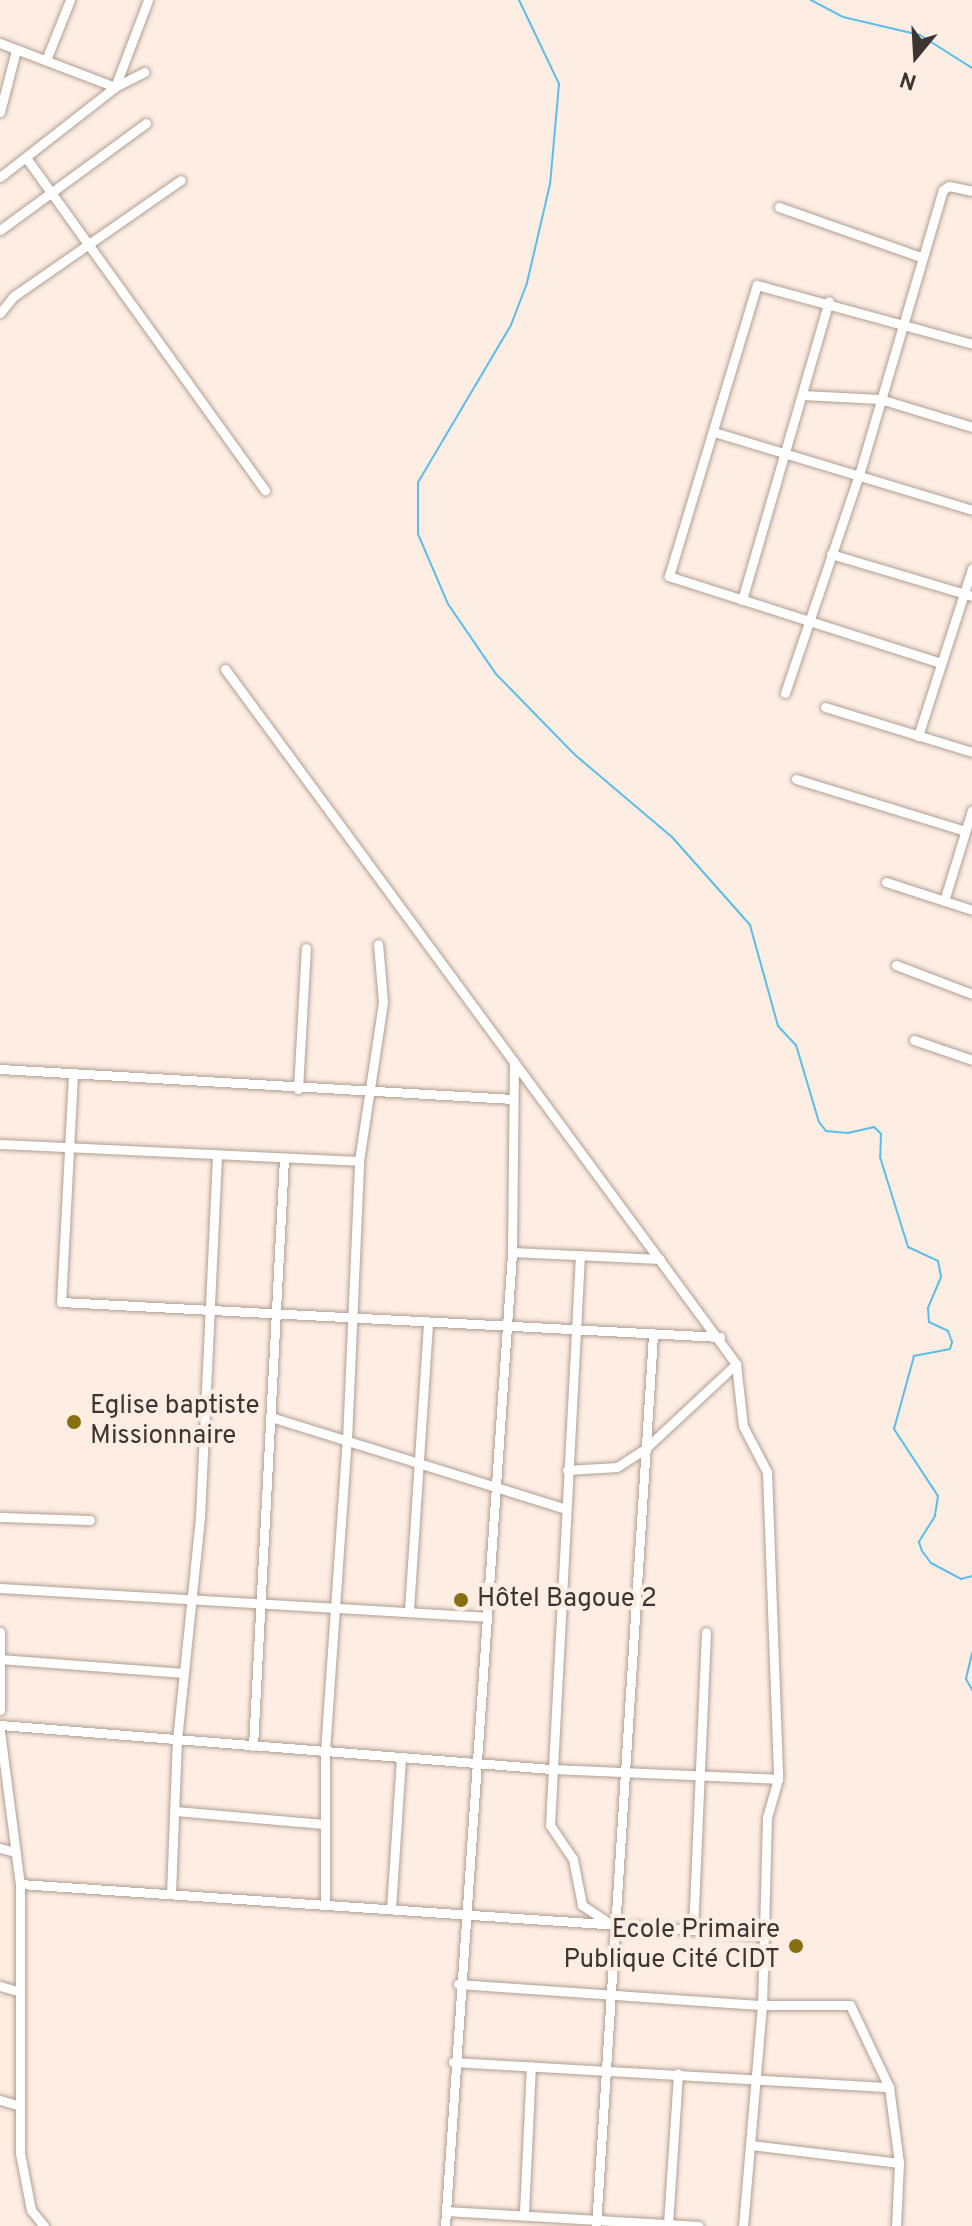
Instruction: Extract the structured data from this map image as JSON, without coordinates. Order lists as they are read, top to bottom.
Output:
{
  "places": ["Eglise baptiste Missionnaire", "Hôtel Bagoue 2", "Ecole Primaire Publique Cité CIDT"],
  "north": "bottom"
}
